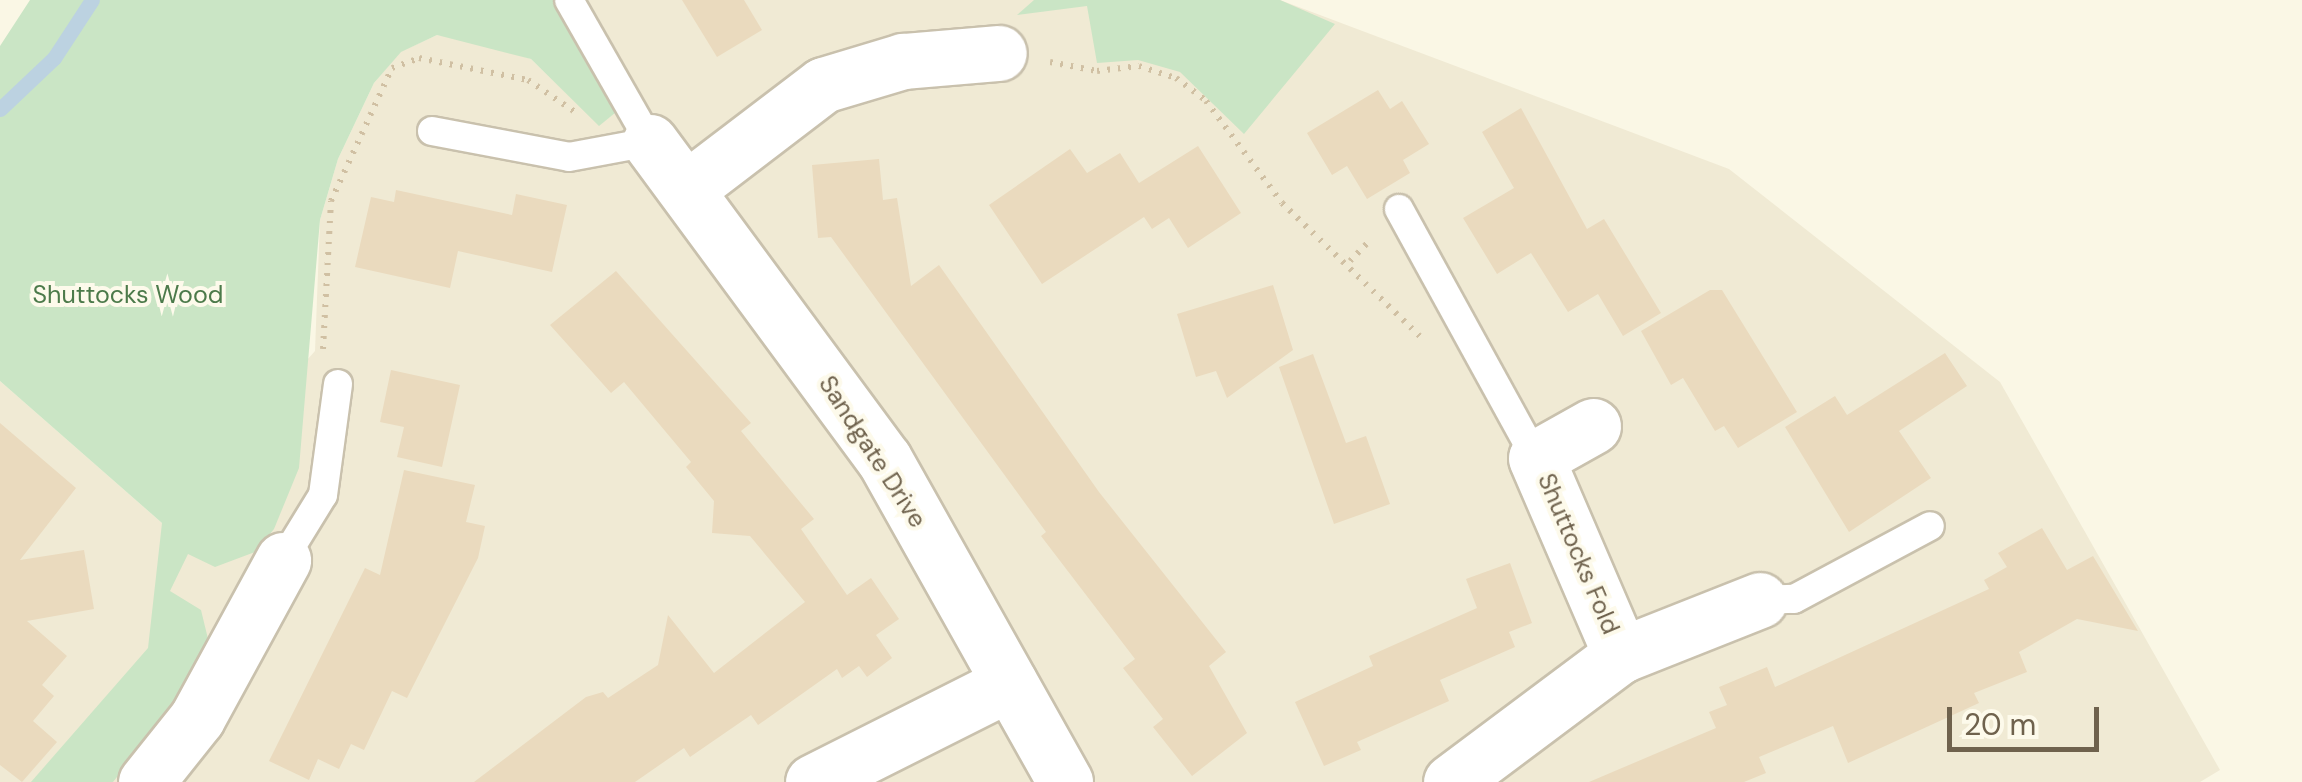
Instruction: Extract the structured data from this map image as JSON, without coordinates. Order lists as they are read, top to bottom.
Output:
{
  "streets": {
    "street": ["Sandgate Drive", "Shuttocks Fold"]
  },
  "parks": ["Shuttocks Wood"],
  "scale_bar": "20 m"
}
